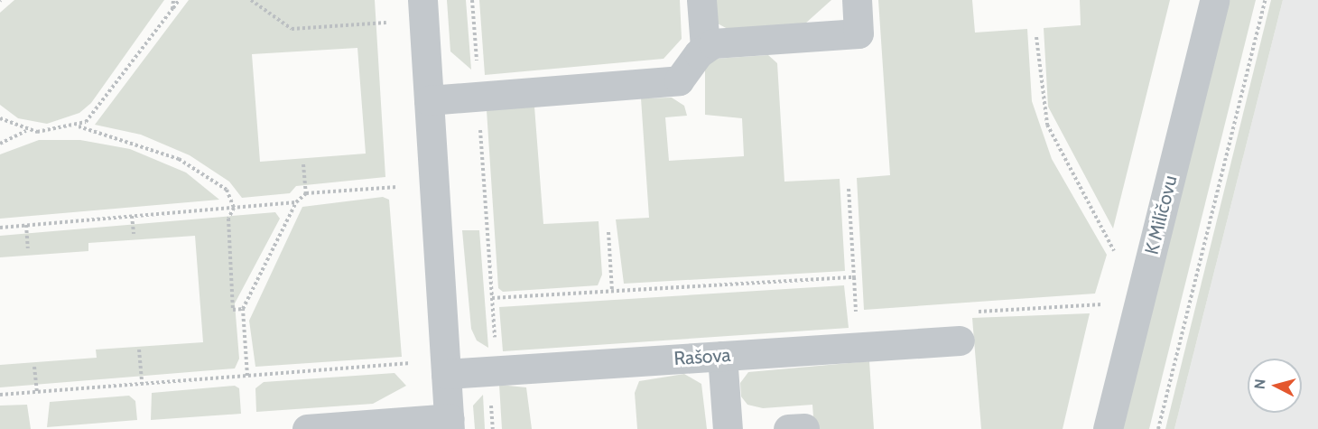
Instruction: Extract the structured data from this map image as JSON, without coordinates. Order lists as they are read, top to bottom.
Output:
{
  "streets": {
    "street": ["K Milíčovu", "Rašova"]
  },
  "north": "left"
}
